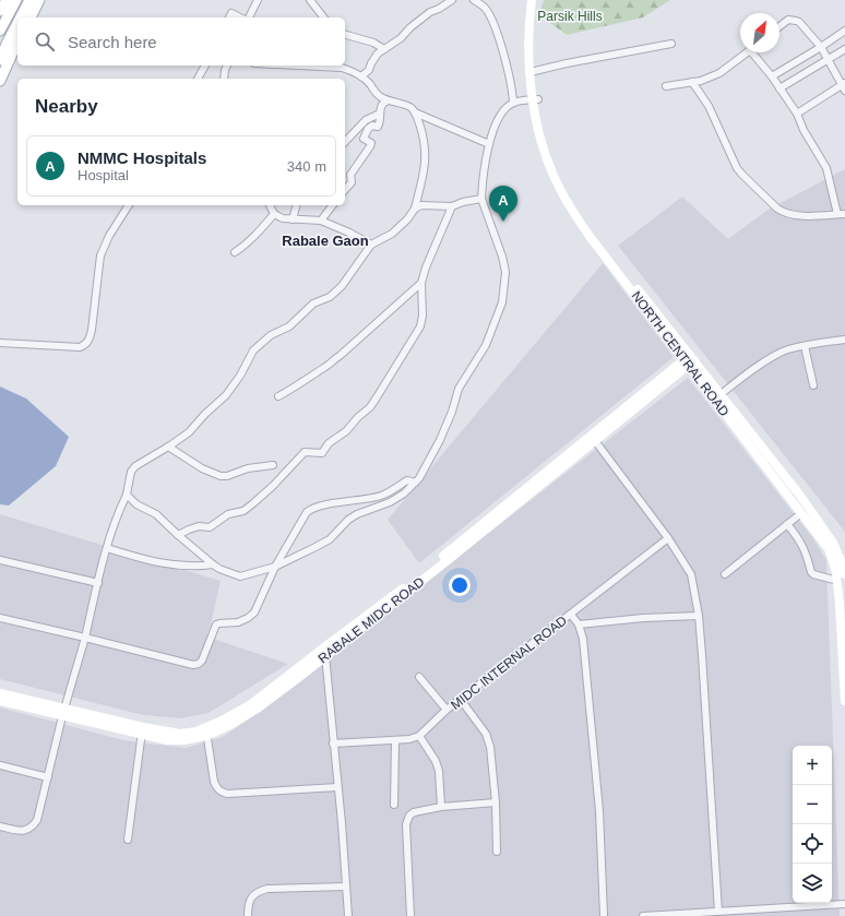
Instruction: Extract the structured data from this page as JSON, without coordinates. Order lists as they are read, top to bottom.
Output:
{
  "streets": {
    "main road": ["NORTH CENTRAL ROAD", "RABALE MIDC ROAD"],
    "street": ["MIDC INTERNAL ROAD"]
  },
  "crossings": [
    ["NORTH CENTRAL ROAD", "RABALE MIDC ROAD"]
  ],
  "districts": ["Rabale Gaon"],
  "parks": ["Parsik Hills"],
  "north": "top right",
  "page": {
    "search": "Search here",
    "heading": "Nearby",
    "list": [
      {
        "mark": "A",
        "name": "NMMC Hospitals",
        "note": "Hospital",
        "value": "340 m"
      }
    ],
    "pins": "A",
    "map_buttons": ["+", "−"]
  }
}
